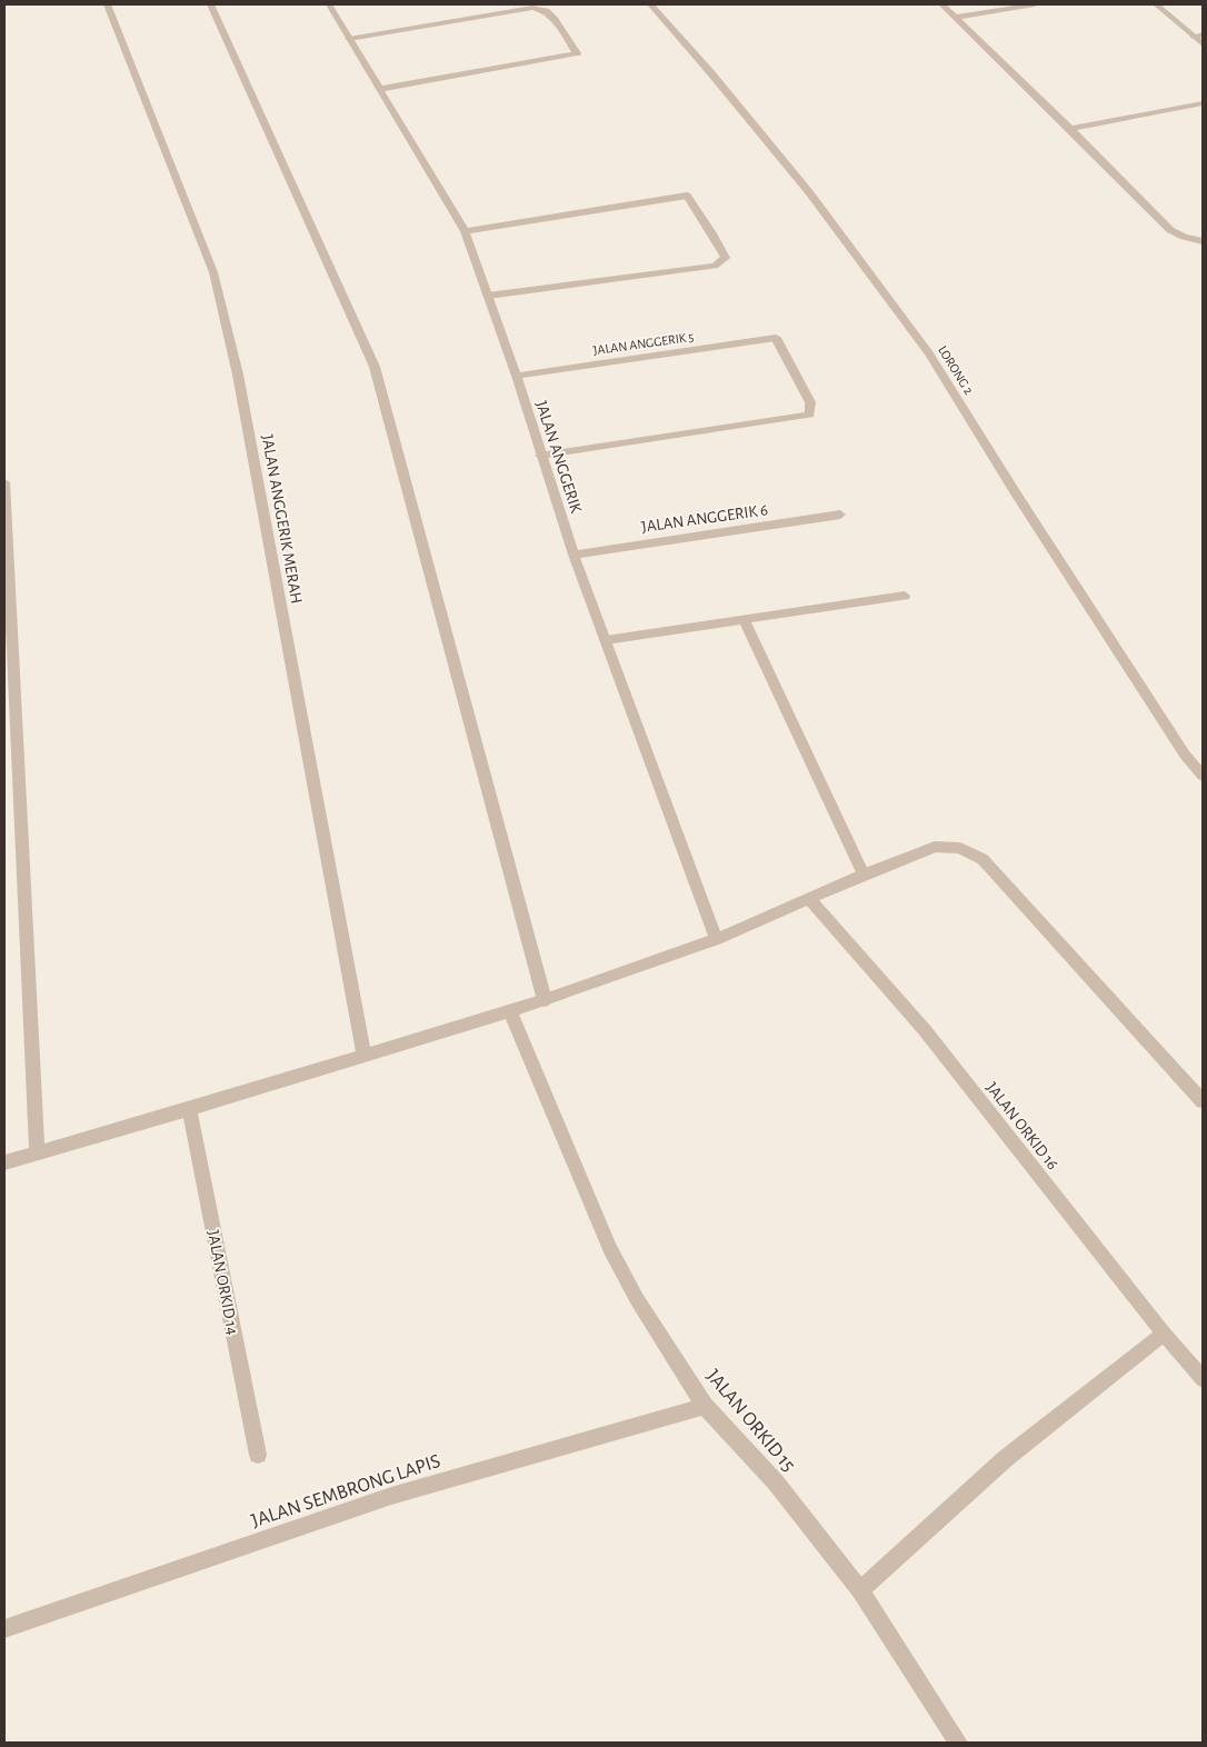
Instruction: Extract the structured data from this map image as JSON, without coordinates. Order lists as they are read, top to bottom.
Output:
{
  "streets": {
    "street": [
      "JALAN ANGGERIK 5",
      "LORONG 2",
      "JALAN ANGGERIK",
      "JALAN ANGGERIK 6",
      "JALAN ANGGERIK MERAH",
      "JALAN ORKID 16",
      "JALAN ORKID 14",
      "JALAN ORKID 15",
      "JALAN SEMBRONG LAPIS"
    ]
  },
  "crossings": [
    ["JALAN ANGGERIK 5", "JALAN ANGGERIK"],
    ["JALAN ANGGERIK", "JALAN ANGGERIK 6"],
    ["JALAN ORKID 15", "JALAN SEMBRONG LAPIS"]
  ]
}
